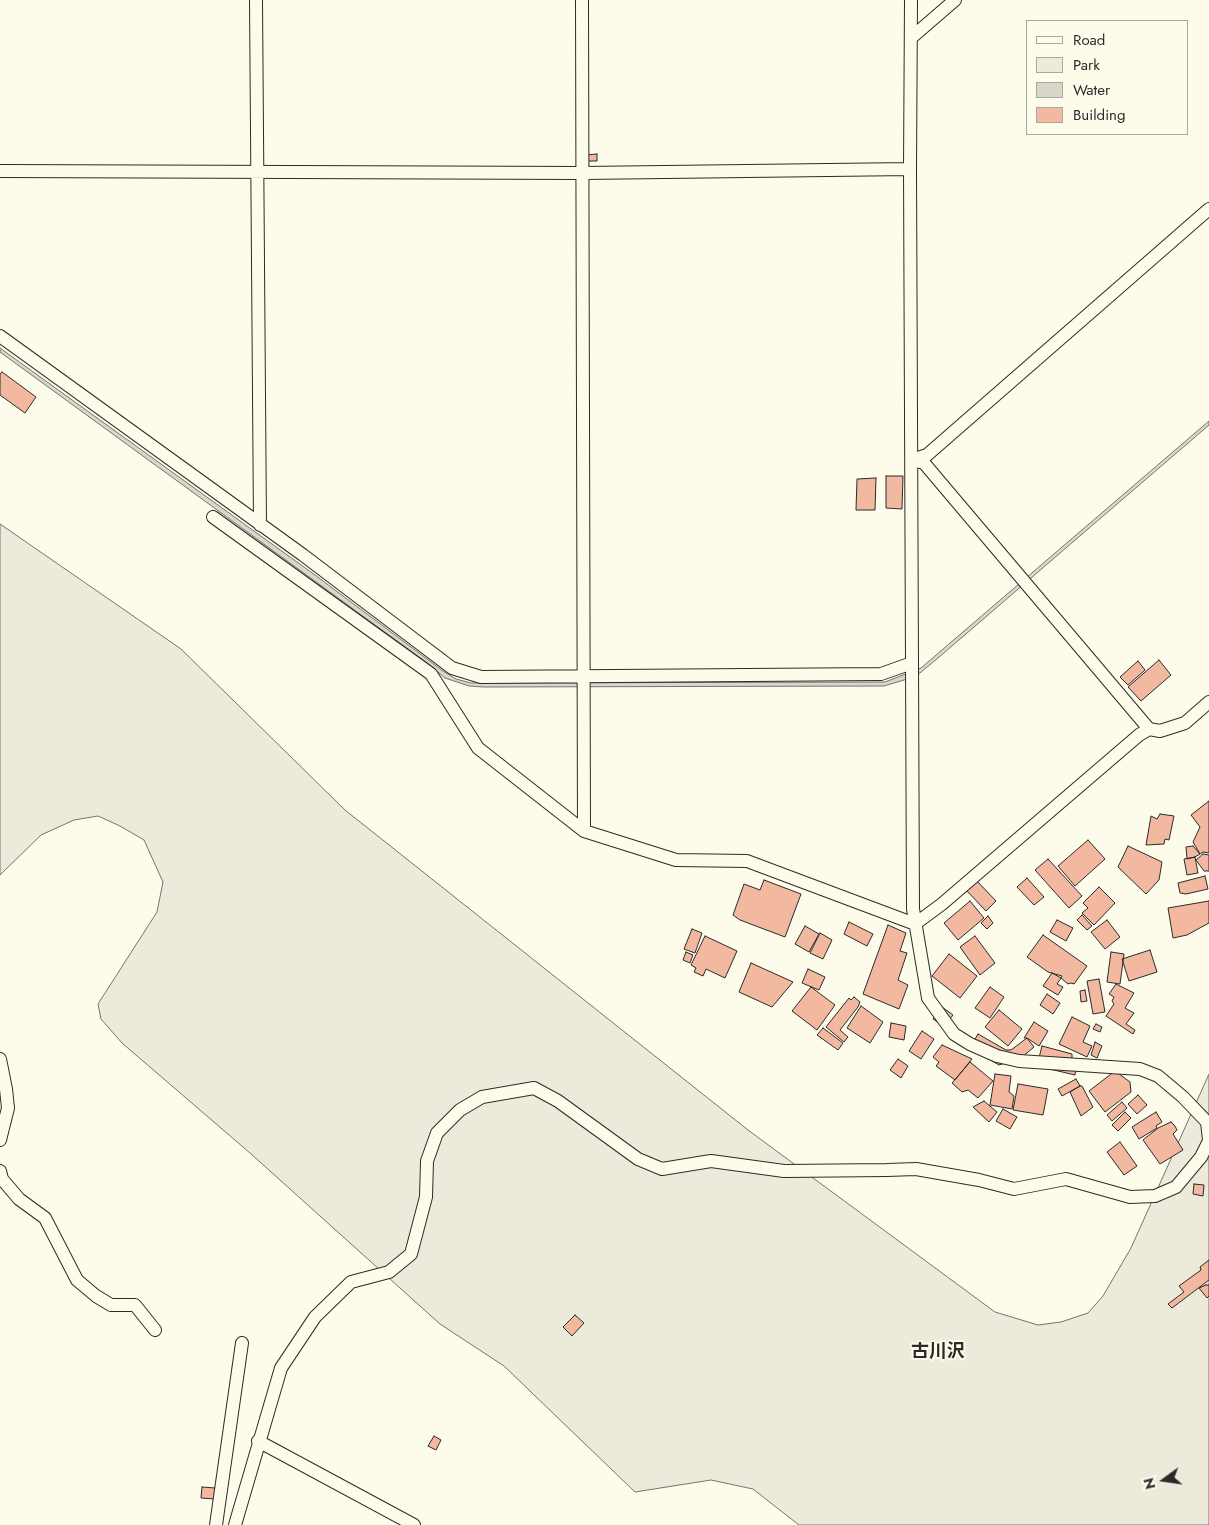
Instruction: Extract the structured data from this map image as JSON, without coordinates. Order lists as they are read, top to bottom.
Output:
{
  "districts": ["古川沢"],
  "legend": [
    "Road",
    "Park",
    "Water",
    "Building"
  ],
  "north": "left"
}
